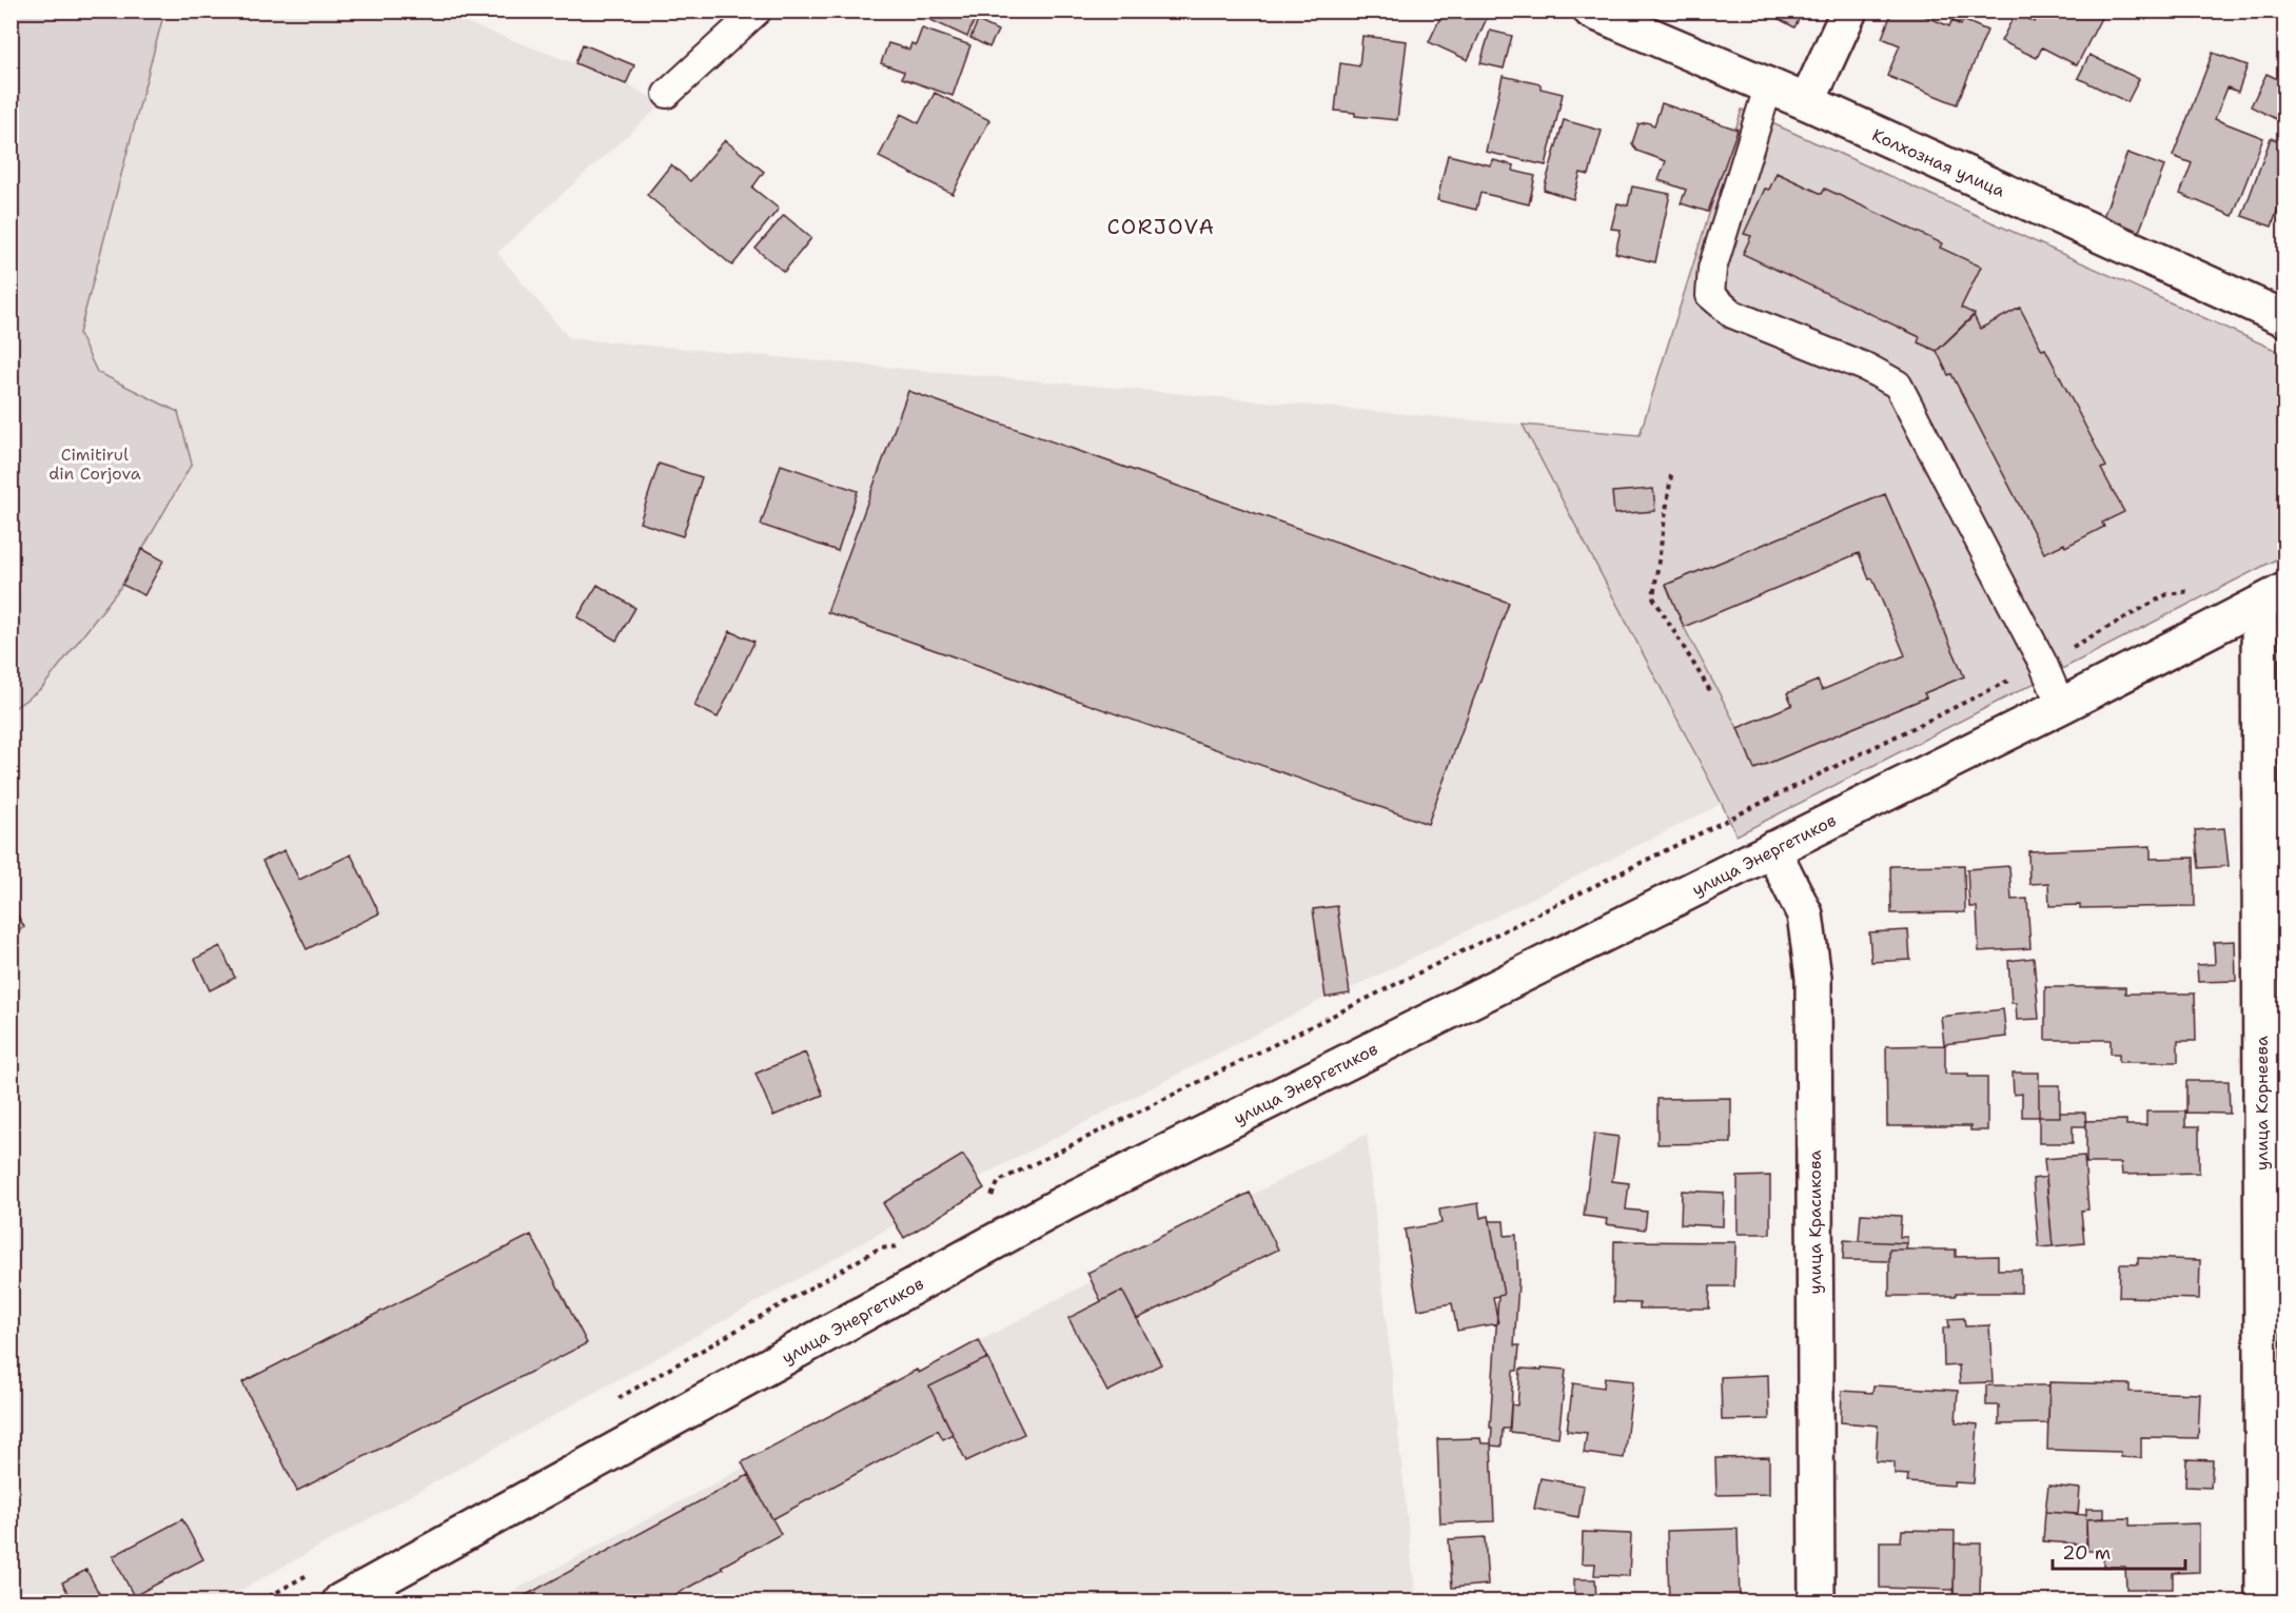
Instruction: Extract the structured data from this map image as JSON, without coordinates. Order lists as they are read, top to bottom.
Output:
{
  "streets": {
    "street": [
      "Колхозная улица",
      "улица Энергетиков",
      "улица Корнеева",
      "улица Красикова"
    ]
  },
  "crossings": [
    ["улица Энергетиков", "улица Корнеева"],
    ["улица Энергетиков", "улица Красикова"]
  ],
  "districts": ["CORJOVA"],
  "parks": ["Cimitirul din Corjova"],
  "scale_bar": "20 m"
}
